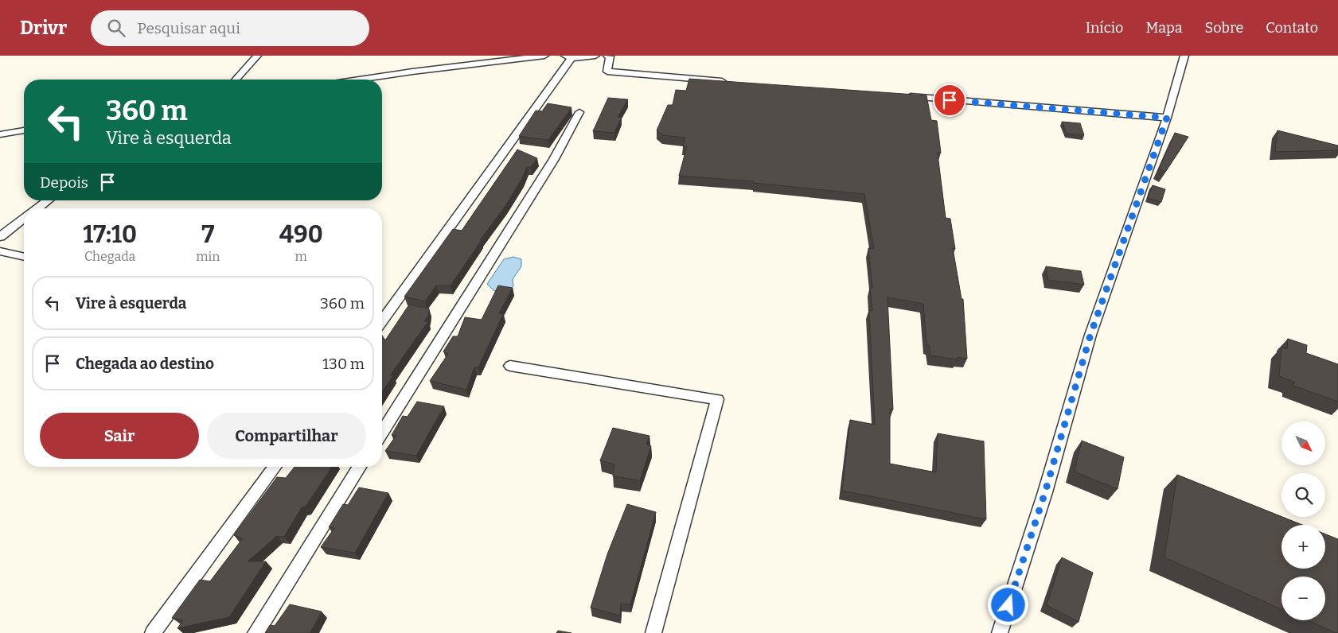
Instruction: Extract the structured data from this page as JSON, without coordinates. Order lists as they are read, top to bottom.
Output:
{
  "north": "bottom right",
  "page": {
    "header": "Drivr",
    "search": "Pesquisar aqui",
    "nav": [
      "Início",
      "Mapa",
      "Sobre",
      "Contato"
    ],
    "turn": ["360 m", "Vire à esquerda"],
    "then": "Depois",
    "eta": [
      "17:10",
      "Chegada",
      "7",
      "min",
      "490",
      "m"
    ],
    "list": [
      {
        "name": "Vire à esquerda",
        "value": "360 m"
      },
      {
        "name": "Chegada ao destino",
        "value": "130 m"
      }
    ],
    "buttons": ["Sair", "Compartilhar"],
    "map_buttons": ["+", "−"]
  }
}
